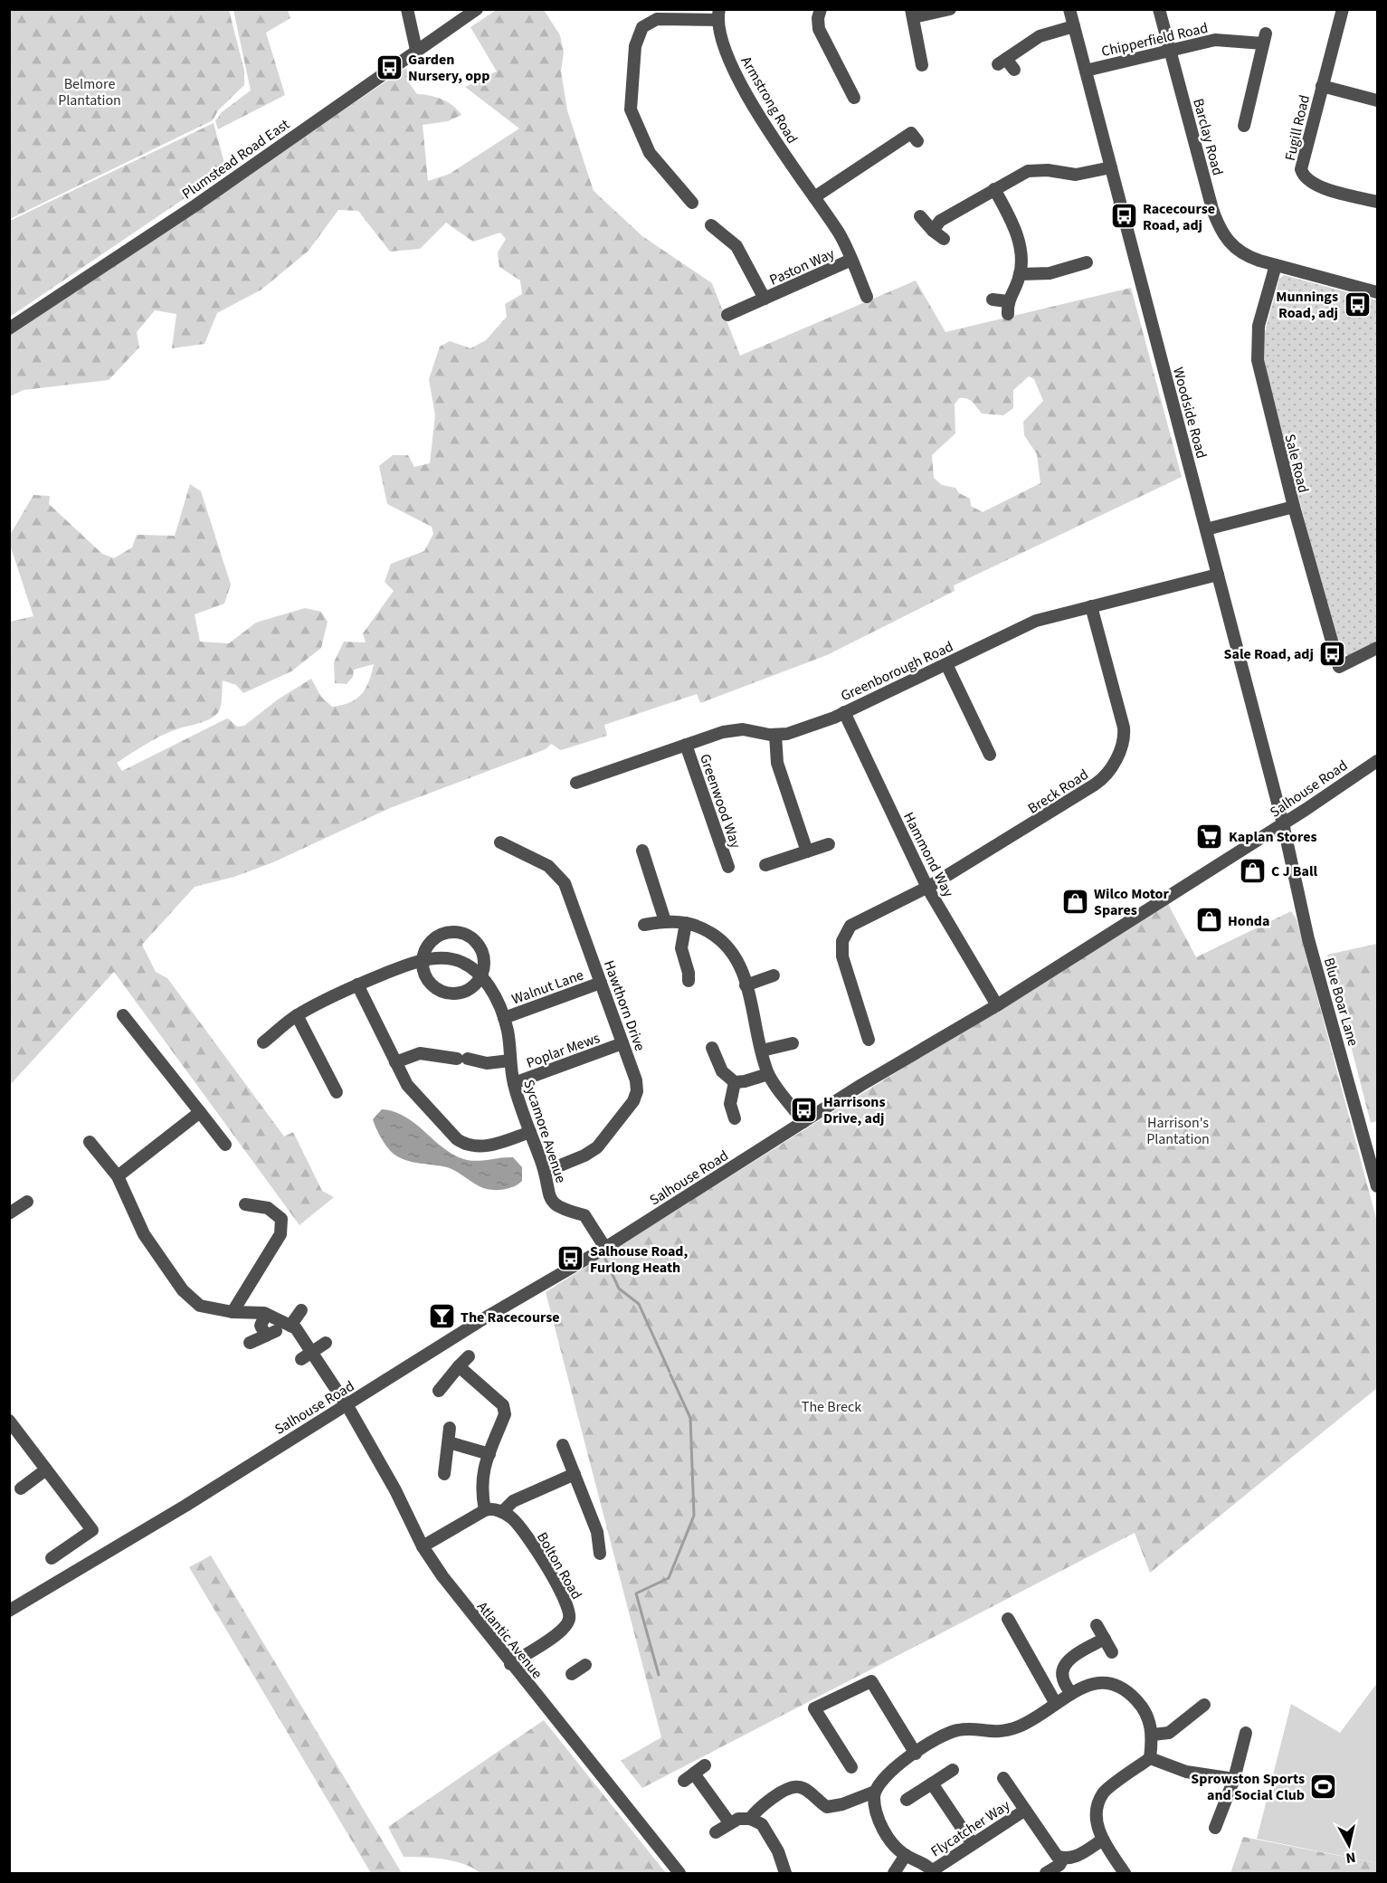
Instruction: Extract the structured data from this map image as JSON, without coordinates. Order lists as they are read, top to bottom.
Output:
{
  "streets": {
    "street": [
      "Chipperfield Road",
      "Armstrong Road",
      "Fugill Road",
      "Barclay Road",
      "Plumstead Road East",
      "Paston Way",
      "Woodside Road",
      "Sale Road",
      "Greenborough Road",
      "Salhouse Road",
      "Breck Road",
      "Greenwood Way",
      "Hammond Way",
      "Walnut Lane",
      "Blue Boar Lane",
      "Hawthorn Drive",
      "Poplar Mews",
      "Sycamore Avenue",
      "Bolton Road",
      "Atlantic Avenue",
      "Flycatcher Way"
    ]
  },
  "crossings": [
    ["Chipperfield Road", "Barclay Road"],
    ["Chipperfield Road", "Woodside Road"],
    ["Armstrong Road", "Paston Way"],
    ["Barclay Road", "Sale Road"],
    ["Woodside Road", "Greenborough Road"],
    ["Woodside Road", "Salhouse Road"],
    ["Woodside Road", "Blue Boar Lane"],
    ["Greenborough Road", "Breck Road"],
    ["Greenborough Road", "Greenwood Way"],
    ["Greenborough Road", "Hammond Way"],
    ["Salhouse Road", "Hammond Way"],
    ["Salhouse Road", "Blue Boar Lane"],
    ["Salhouse Road", "Sycamore Avenue"],
    ["Salhouse Road", "Atlantic Avenue"],
    ["Breck Road", "Hammond Way"],
    ["Walnut Lane", "Hawthorn Drive"],
    ["Walnut Lane", "Sycamore Avenue"],
    ["Hawthorn Drive", "Poplar Mews"],
    ["Hawthorn Drive", "Sycamore Avenue"],
    ["Poplar Mews", "Sycamore Avenue"],
    ["Bolton Road", "Atlantic Avenue"]
  ],
  "parks": ["Belmore Plantation", "Harrison's Plantation", "The Breck"],
  "places": {
    "bus stop": [
      "Garden Nursery, opp",
      "Racecourse Road, adj",
      "Munnings Road, adj",
      "Sale Road, adj",
      "Harrisons Drive, adj",
      "Salhouse Road, Furlong Heath"
    ],
    "supermarket": ["Kaplan Stores"],
    "shop": ["C J Ball", "Wilco Motor Spares", "Honda"],
    "bar": ["The Racecourse"],
    "sports": ["Sprowston Sports and Social Club"]
  },
  "north": "bottom"
}
